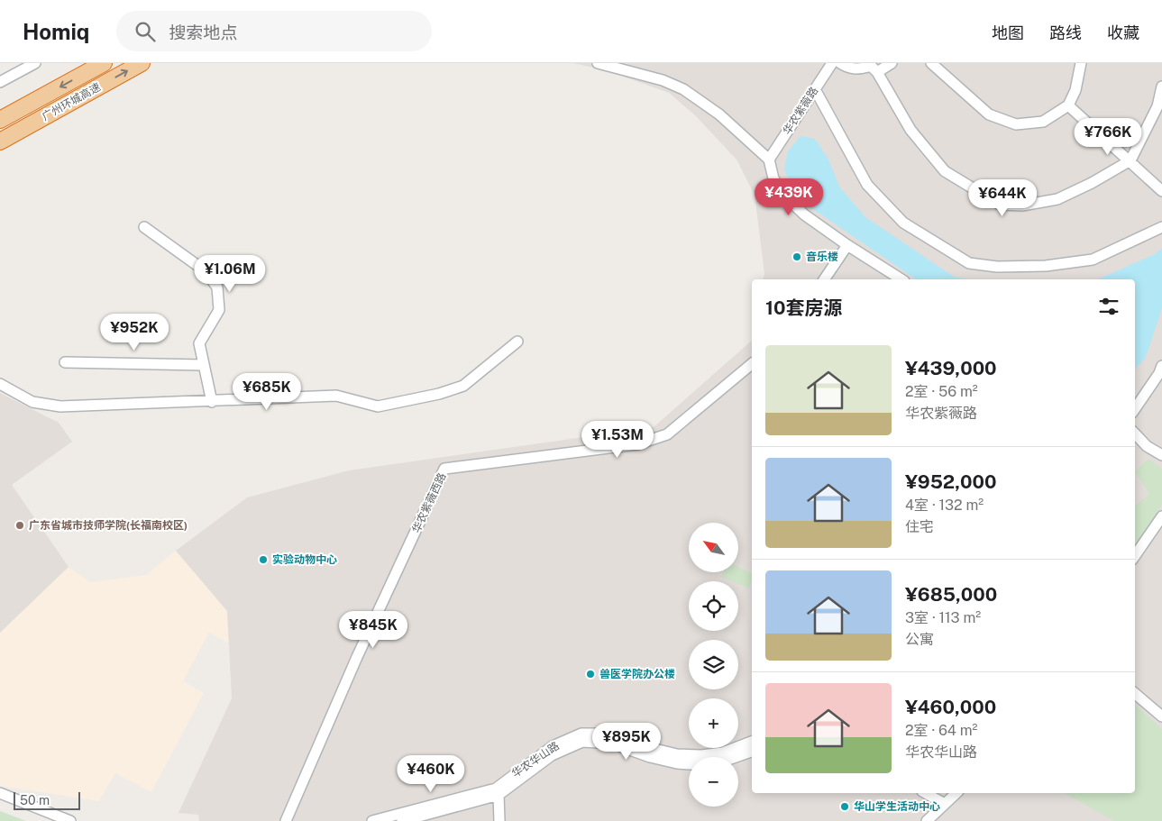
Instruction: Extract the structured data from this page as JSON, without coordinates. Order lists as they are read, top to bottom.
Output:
{
  "streets": {
    "highway": ["广州环城高速"],
    "street": ["华农紫薇路", "华农紫薇西路", "华农华山路"]
  },
  "places": [
    "音乐楼",
    "广东省城市技师学院(长福南校区)",
    "实验动物中心",
    "兽医学院办公楼",
    "华山学生活动中心"
  ],
  "scale_bar": "50 m",
  "north": "top left",
  "page": {
    "header": "Homiq",
    "search": "搜索地点",
    "nav": ["地图", "路线", "收藏"],
    "price": [
      "¥766K",
      "¥439K",
      "¥644K",
      "¥1.06M",
      "¥952K",
      "¥685K",
      "¥1.53M",
      "¥845K",
      "¥895K",
      "¥460K"
    ],
    "heading": "10套房源",
    "list": [
      {
        "name": "¥439,000",
        "note": "2室 · 56 m² · 华农紫薇路"
      },
      {
        "name": "¥952,000",
        "note": "4室 · 132 m² · 住宅"
      },
      {
        "name": "¥685,000",
        "note": "3室 · 113 m² · 公寓"
      },
      {
        "name": "¥460,000",
        "note": "2室 · 64 m² · 华农华山路"
      }
    ],
    "map_buttons": ["+", "−"],
    "scale": "50 m"
  }
}
